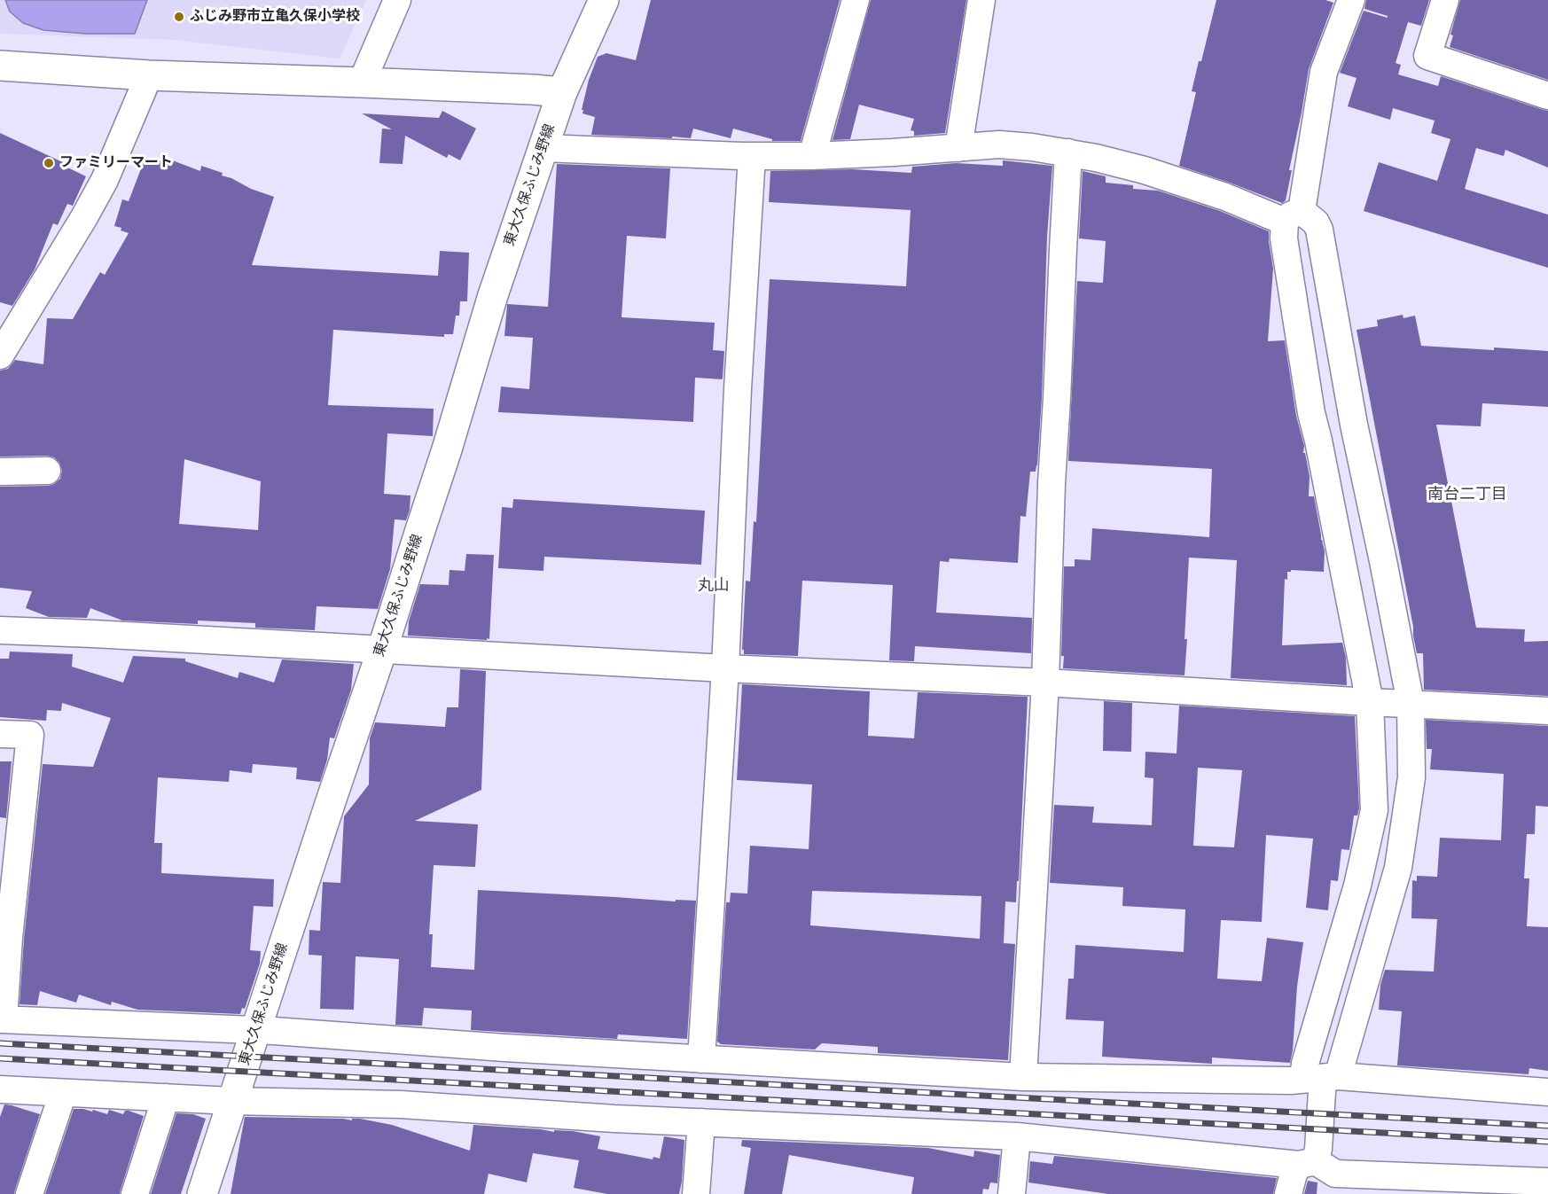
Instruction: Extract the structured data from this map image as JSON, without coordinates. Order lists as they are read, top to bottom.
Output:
{
  "streets": {
    "main road": ["東大久保ふじみ野線"]
  },
  "districts": ["南台二丁目", "丸山"],
  "places": ["ふじみ野市立亀久保小学校", "ファミリーマート"]
}
